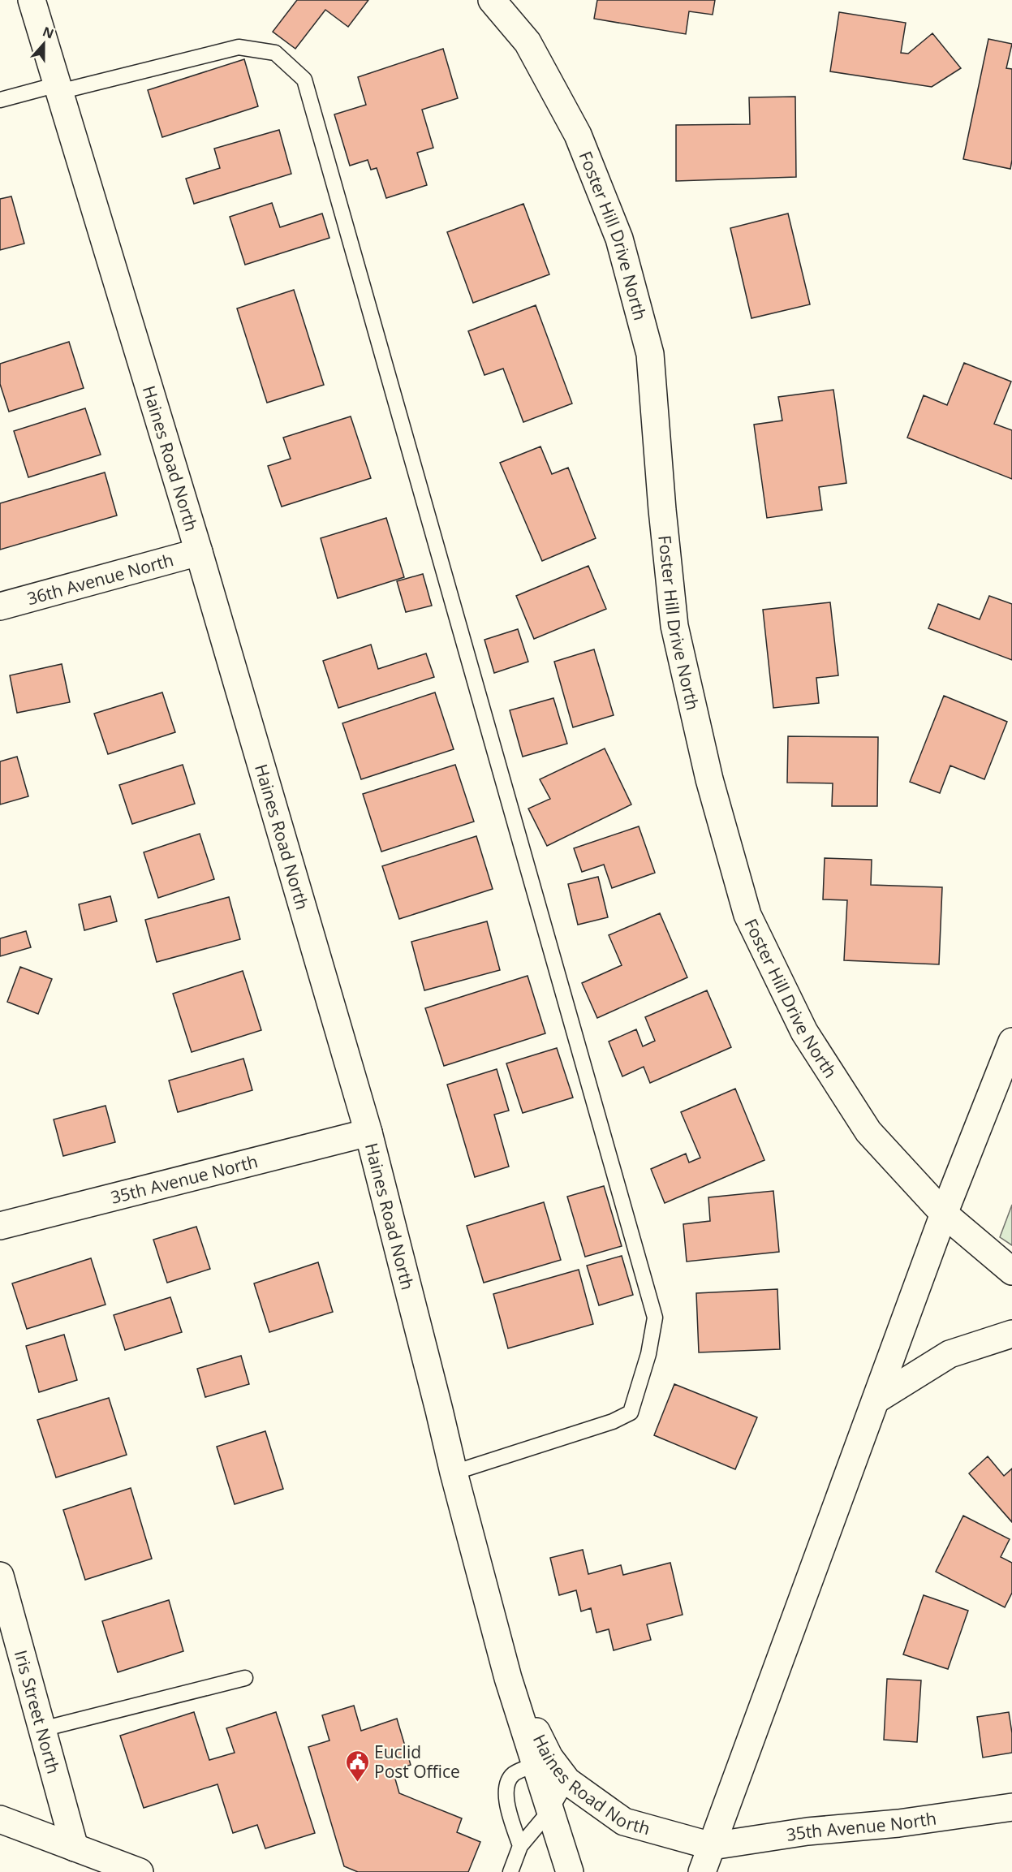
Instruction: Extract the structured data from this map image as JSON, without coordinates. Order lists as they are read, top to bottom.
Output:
{
  "streets": {
    "street": [
      "Foster Hill Drive North",
      "Haines Road North",
      "36th Avenue North",
      "35th Avenue North",
      "Iris Street North"
    ]
  },
  "crossings": [
    ["Haines Road North", "36th Avenue North"],
    ["Haines Road North", "35th Avenue North"]
  ],
  "places": {
    "public building": ["Euclid Post Office"]
  },
  "north": "top"
}
